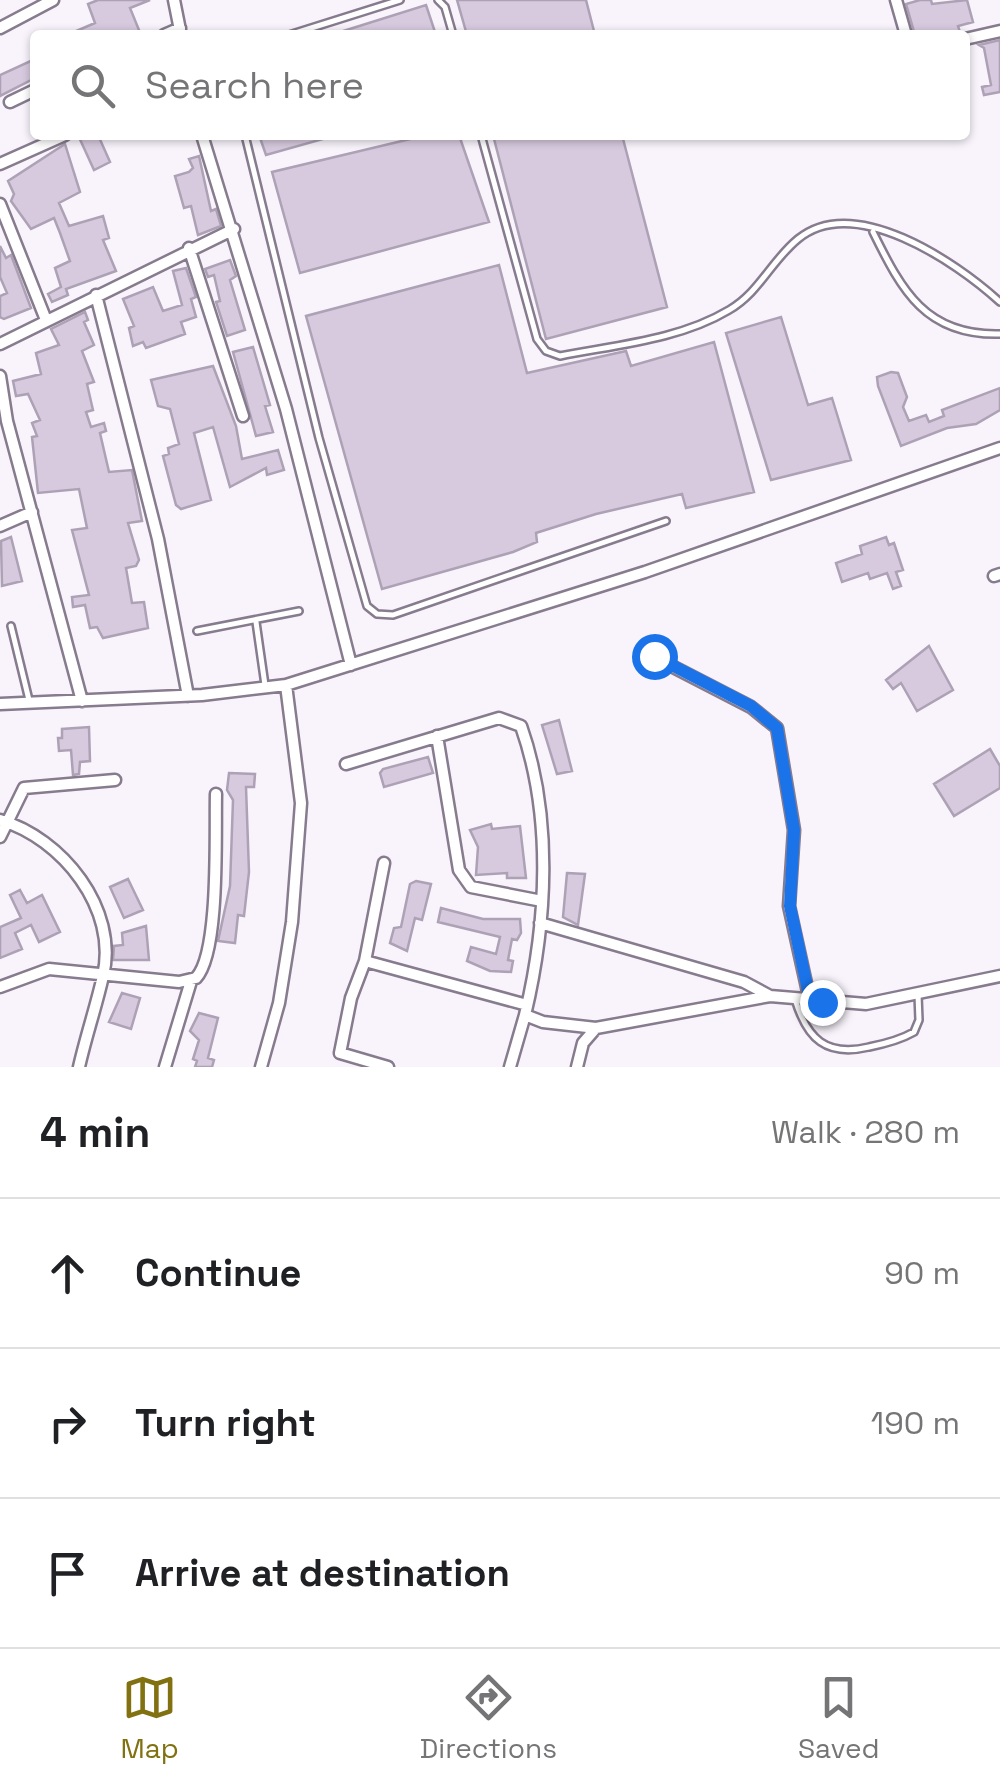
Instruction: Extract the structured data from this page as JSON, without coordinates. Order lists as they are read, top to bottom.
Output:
{
  "page": {
    "search": "Search here",
    "heading": ["4 min", "Walk · 280 m"],
    "list": [
      ["Continue", "90 m"],
      ["Turn right", "190 m"],
      "Arrive at destination"
    ],
    "nav": ["Map", "Directions", "Saved"]
  }
}
